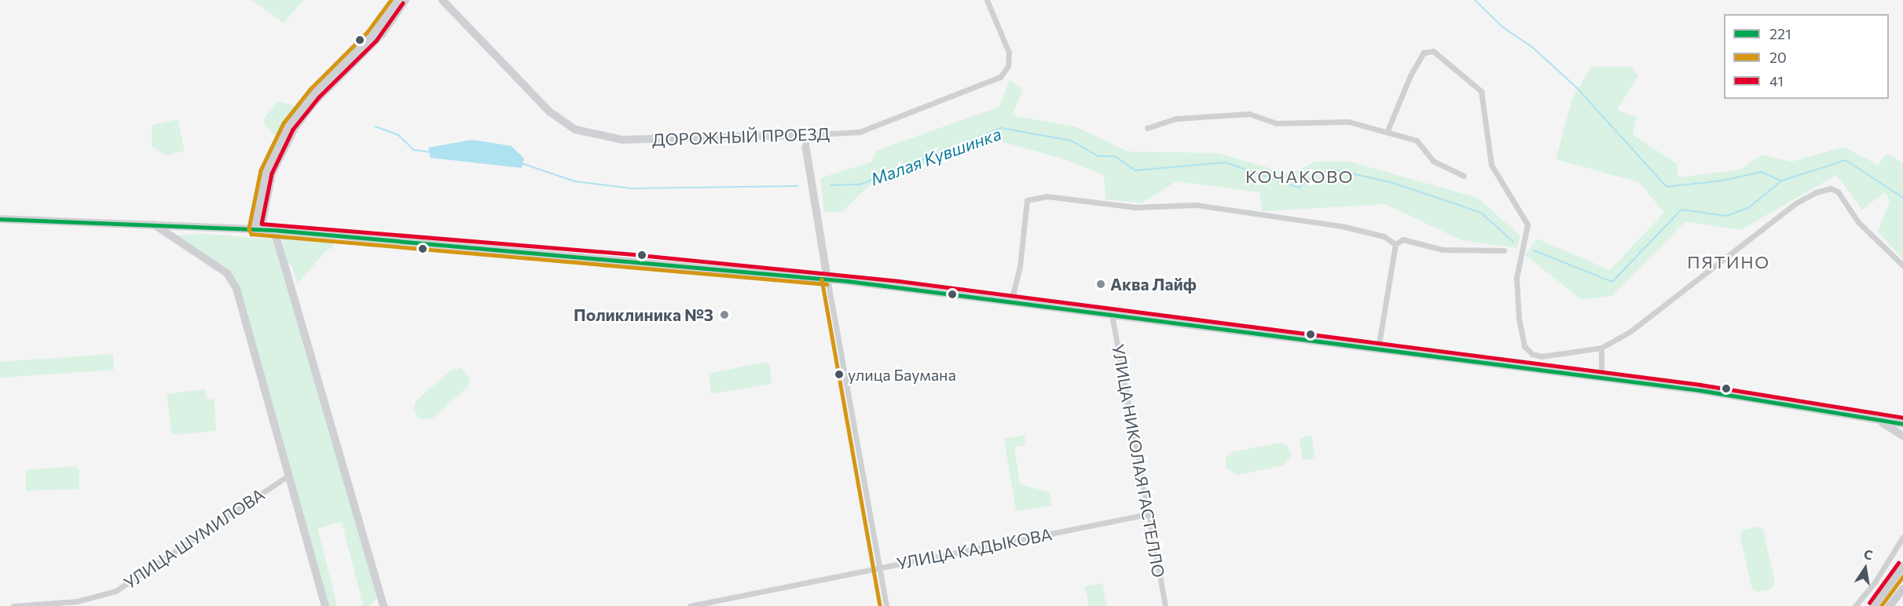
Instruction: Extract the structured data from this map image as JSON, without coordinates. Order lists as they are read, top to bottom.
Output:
{
  "streets": {
    "main road": ["ДОРОЖНЫЙ ПРОЕЗД"],
    "street": ["УЛИЦА НИКОЛАЯ ГАСТЕЛЛО", "УЛИЦА ШУМИЛОВА", "УЛИЦА КАДЫКОВА"]
  },
  "crossings": [
    ["УЛИЦА НИКОЛАЯ ГАСТЕЛЛО", "УЛИЦА КАДЫКОВА"]
  ],
  "districts": ["КОЧАКОВО", "ПЯТИНО"],
  "water": ["Малая Кувшинка"],
  "places": ["Аква Лайф", "Поликлиника №3", "улица Баумана"],
  "lines": ["transit line 20", "transit line 41", "transit line 221"],
  "legend": ["221", "20", "41"],
  "north": "top"
}
